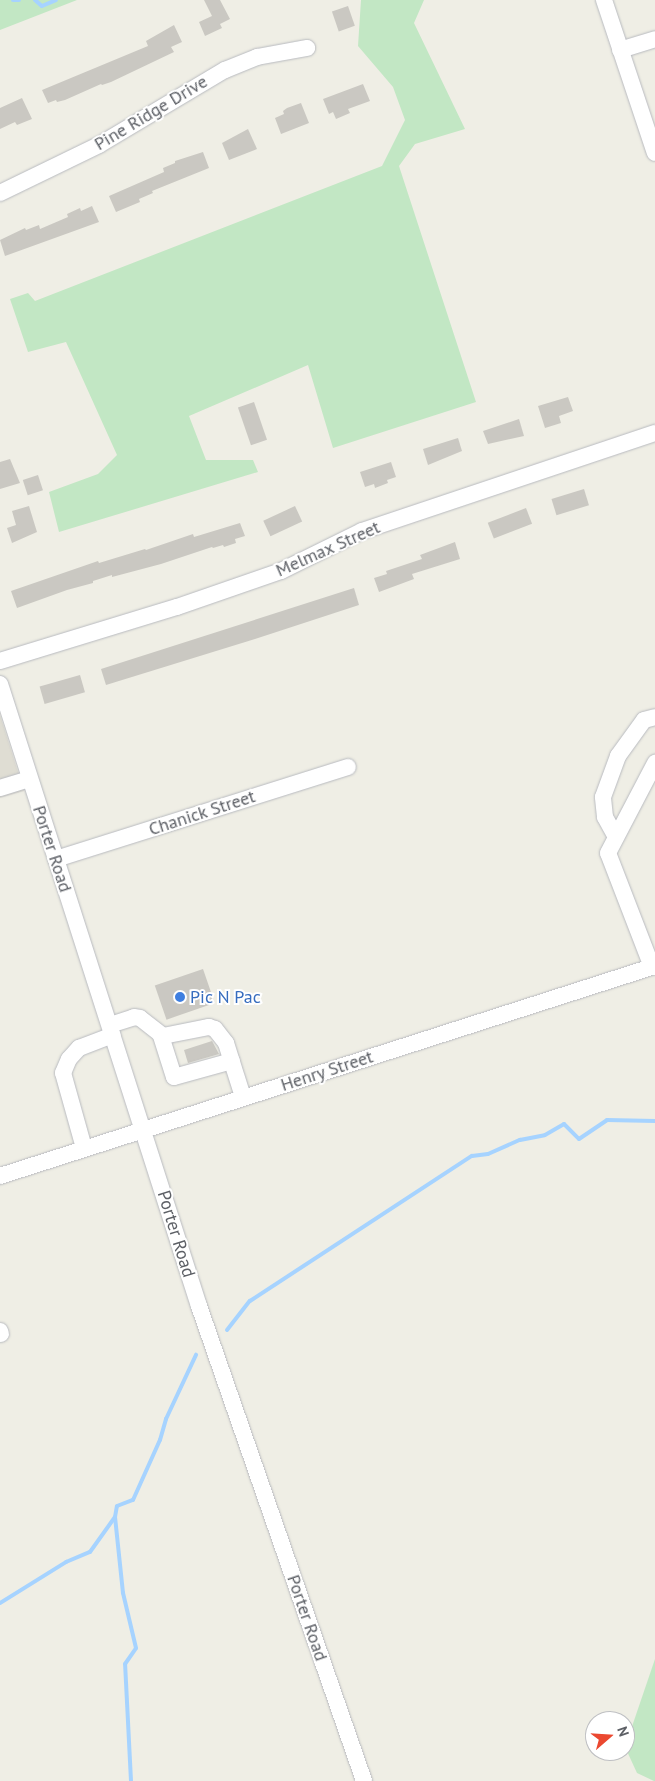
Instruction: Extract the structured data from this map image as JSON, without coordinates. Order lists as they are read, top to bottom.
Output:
{
  "streets": {
    "street": [
      "Pine Ridge Drive",
      "Melmax Street",
      "Chanick Street",
      "Porter Road",
      "Henry Street"
    ]
  },
  "crossings": [
    ["Chanick Street", "Porter Road"],
    ["Porter Road", "Henry Street"]
  ],
  "places": ["Pic N Pac"],
  "north": "right"
}
